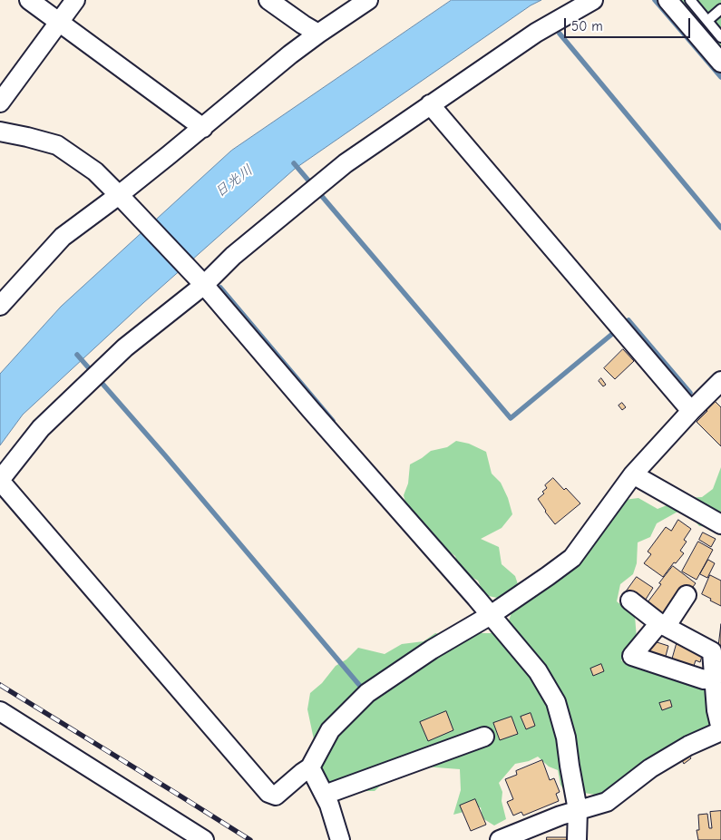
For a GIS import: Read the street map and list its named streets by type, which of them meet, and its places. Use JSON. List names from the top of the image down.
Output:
{
  "water": ["日光川"],
  "scale_bar": "50 m"
}
